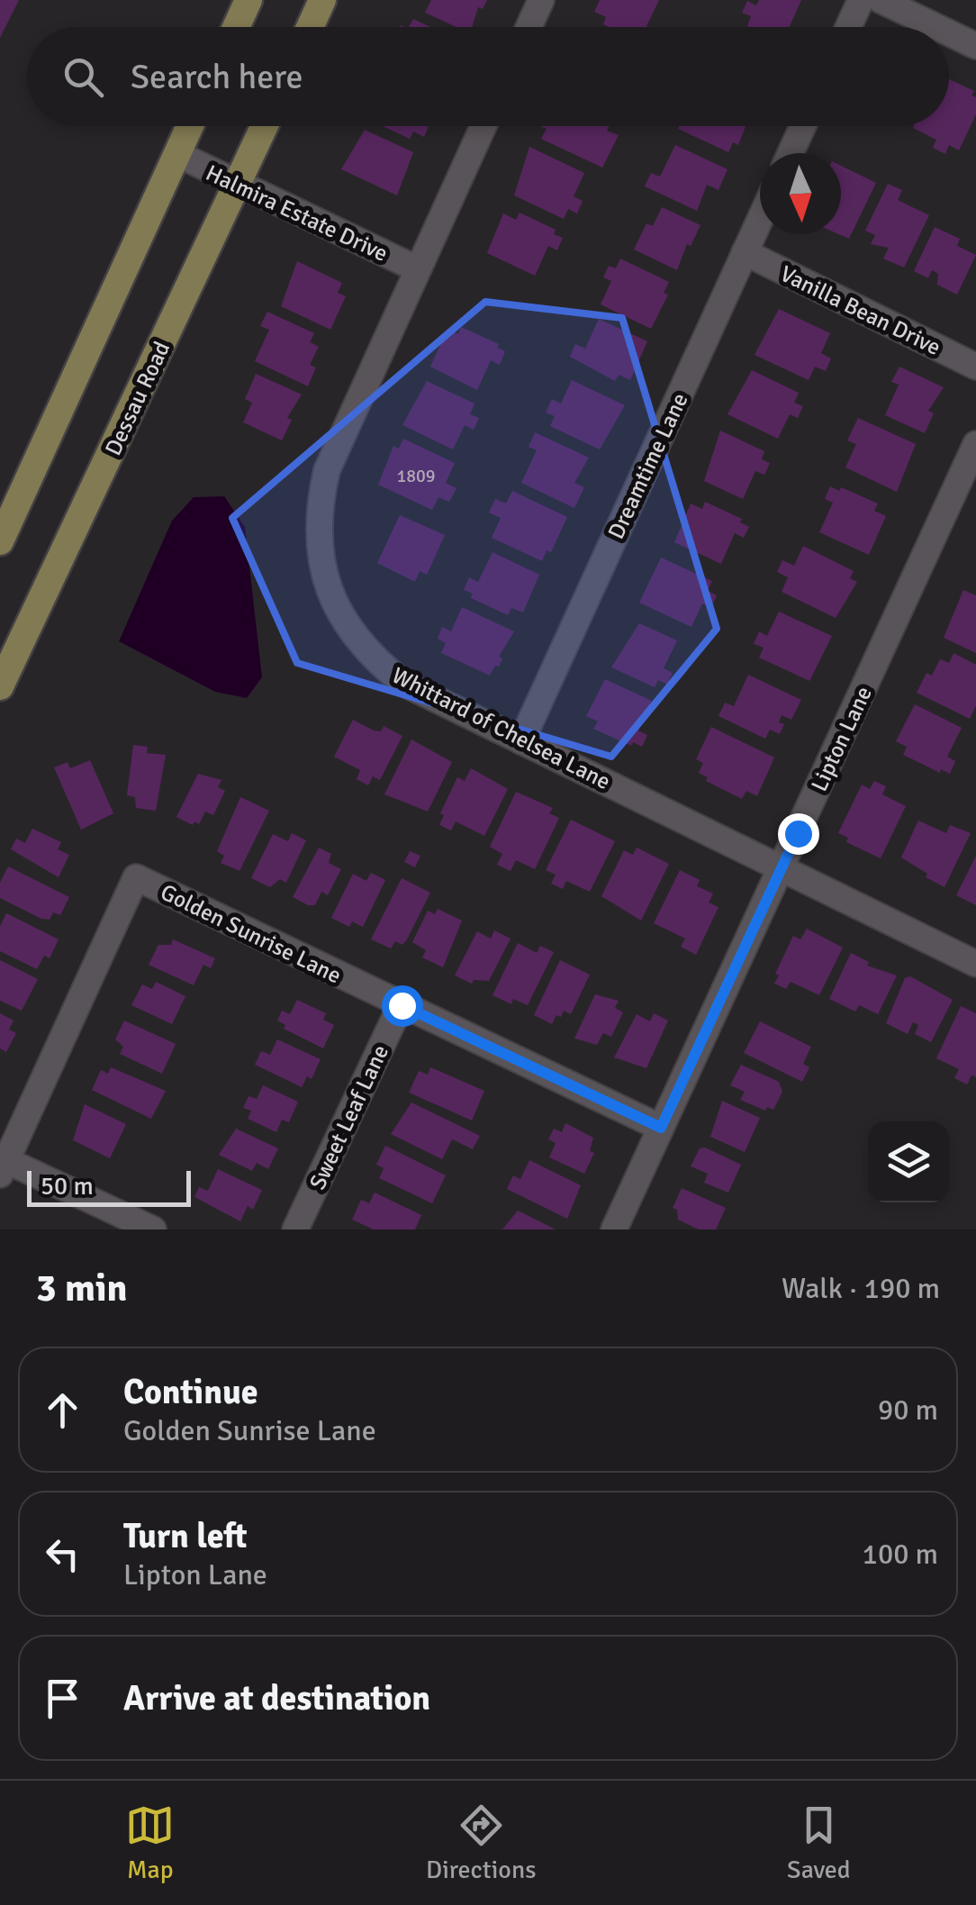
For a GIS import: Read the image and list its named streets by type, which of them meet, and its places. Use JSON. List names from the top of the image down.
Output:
{
  "streets": {
    "main road": ["Dessau Road"],
    "street": [
      "Halmira Estate Drive",
      "Vanilla Bean Drive",
      "Dreamtime Lane",
      "Whittard of Chelsea Lane",
      "Lipton Lane",
      "Golden Sunrise Lane",
      "Sweet Leaf Lane"
    ]
  },
  "crossings": [
    ["Halmira Estate Drive", "Dessau Road"],
    ["Halmira Estate Drive", "Whittard of Chelsea Lane"],
    ["Vanilla Bean Drive", "Dreamtime Lane"],
    ["Dreamtime Lane", "Whittard of Chelsea Lane"],
    ["Whittard of Chelsea Lane", "Lipton Lane"],
    ["Lipton Lane", "Golden Sunrise Lane"],
    ["Golden Sunrise Lane", "Sweet Leaf Lane"]
  ],
  "house_numbers": ["1809"],
  "scale_bar": "50 m",
  "north": "bottom",
  "page": {
    "search": "Search here",
    "scale": "50 m",
    "heading": ["3 min", "Walk · 190 m"],
    "list": [
      ["Continue", "Golden Sunrise Lane", "90 m"],
      ["Turn left", "Lipton Lane", "100 m"],
      "Arrive at destination"
    ],
    "nav": ["Map", "Directions", "Saved"]
  }
}
